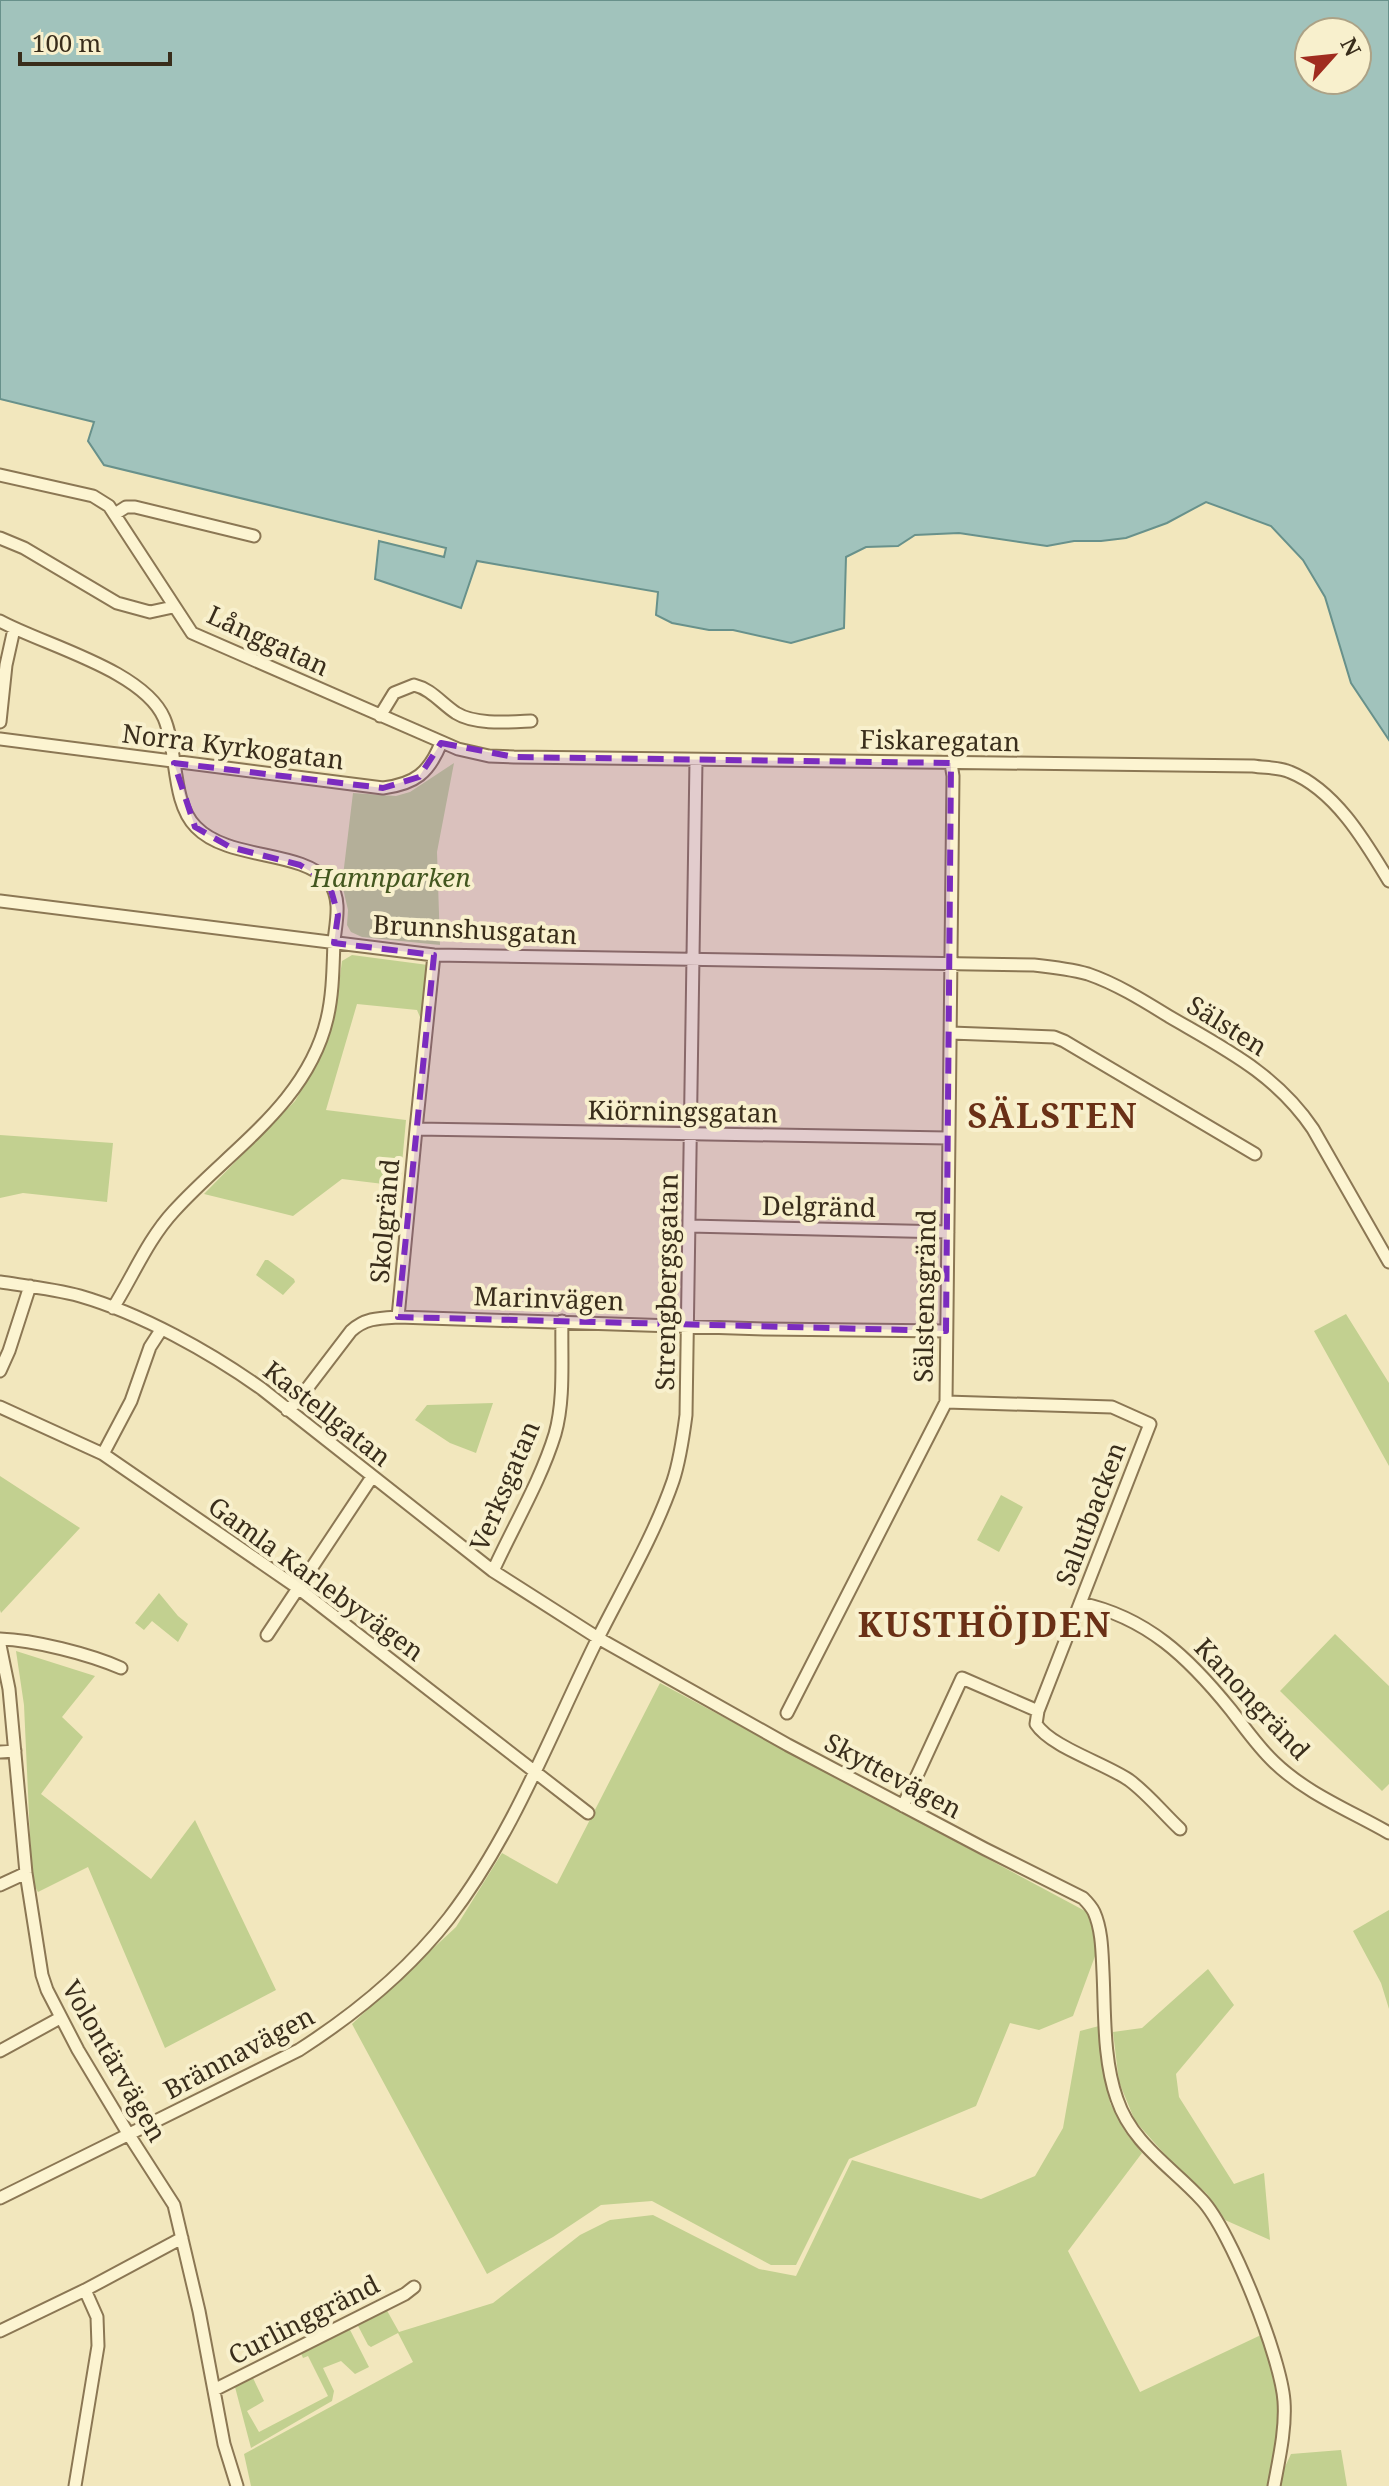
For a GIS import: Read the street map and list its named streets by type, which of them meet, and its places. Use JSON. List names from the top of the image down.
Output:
{
  "streets": {
    "street": [
      "Långgatan",
      "Fiskaregatan",
      "Norra Kyrkogatan",
      "Brunnshusgatan",
      "Sälsten",
      "Kiörningsgatan",
      "Delgränd",
      "Skolgränd",
      "Strengbergsgatan",
      "Sälstensgränd",
      "Marinvägen",
      "Kastellgatan",
      "Verksgatan",
      "Salutbacken",
      "Gamla Karlebyvägen",
      "Kanongränd",
      "Skyttevägen",
      "Brännavägen",
      "Volontärvägen",
      "Curlinggränd"
    ]
  },
  "crossings": [
    ["Långgatan", "Fiskaregatan"],
    ["Långgatan", "Norra Kyrkogatan"],
    ["Fiskaregatan", "Norra Kyrkogatan"],
    ["Fiskaregatan", "Strengbergsgatan"],
    ["Fiskaregatan", "Sälstensgränd"],
    ["Brunnshusgatan", "Sälsten"],
    ["Brunnshusgatan", "Skolgränd"],
    ["Brunnshusgatan", "Strengbergsgatan"],
    ["Brunnshusgatan", "Sälstensgränd"],
    ["Sälsten", "Sälstensgränd"],
    ["Kiörningsgatan", "Skolgränd"],
    ["Kiörningsgatan", "Strengbergsgatan"],
    ["Kiörningsgatan", "Sälstensgränd"],
    ["Delgränd", "Strengbergsgatan"],
    ["Delgränd", "Sälstensgränd"],
    ["Skolgränd", "Marinvägen"],
    ["Strengbergsgatan", "Marinvägen"],
    ["Strengbergsgatan", "Kastellgatan"],
    ["Strengbergsgatan", "Gamla Karlebyvägen"],
    ["Strengbergsgatan", "Skyttevägen"],
    ["Strengbergsgatan", "Brännavägen"],
    ["Sälstensgränd", "Marinvägen"],
    ["Sälstensgränd", "Salutbacken"],
    ["Marinvägen", "Kastellgatan"],
    ["Marinvägen", "Verksgatan"],
    ["Kastellgatan", "Verksgatan"],
    ["Kastellgatan", "Skyttevägen"],
    ["Salutbacken", "Kanongränd"],
    ["Gamla Karlebyvägen", "Brännavägen"],
    ["Brännavägen", "Volontärvägen"],
    ["Volontärvägen", "Curlinggränd"]
  ],
  "districts": ["SÄLSTEN", "KUSTHÖJDEN"],
  "parks": ["Hamnparken"],
  "scale_bar": "100 m",
  "north": "top right"
}
